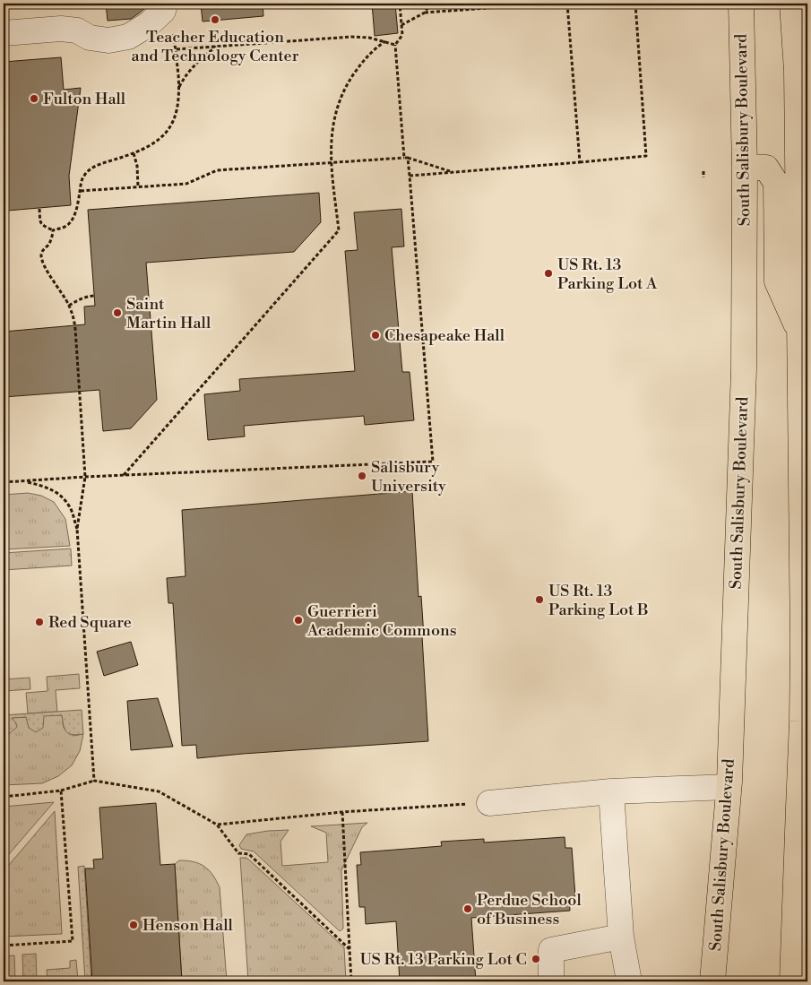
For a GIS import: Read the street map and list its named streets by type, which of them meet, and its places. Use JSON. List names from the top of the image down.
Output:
{
  "streets": {
    "main road": ["South Salisbury Boulevard"]
  },
  "places": [
    "Teacher Education and Technology Center",
    "Fulton Hall",
    "US Rt. 13 Parking Lot A",
    "Saint Martin Hall",
    "Chesapeake Hall",
    "Salisbury University",
    "US Rt. 13 Parking Lot B",
    "Guerrieri Academic Commons",
    "Red Square",
    "Perdue School of Business",
    "Henson Hall",
    "US Rt. 13 Parking Lot C"
  ]
}
